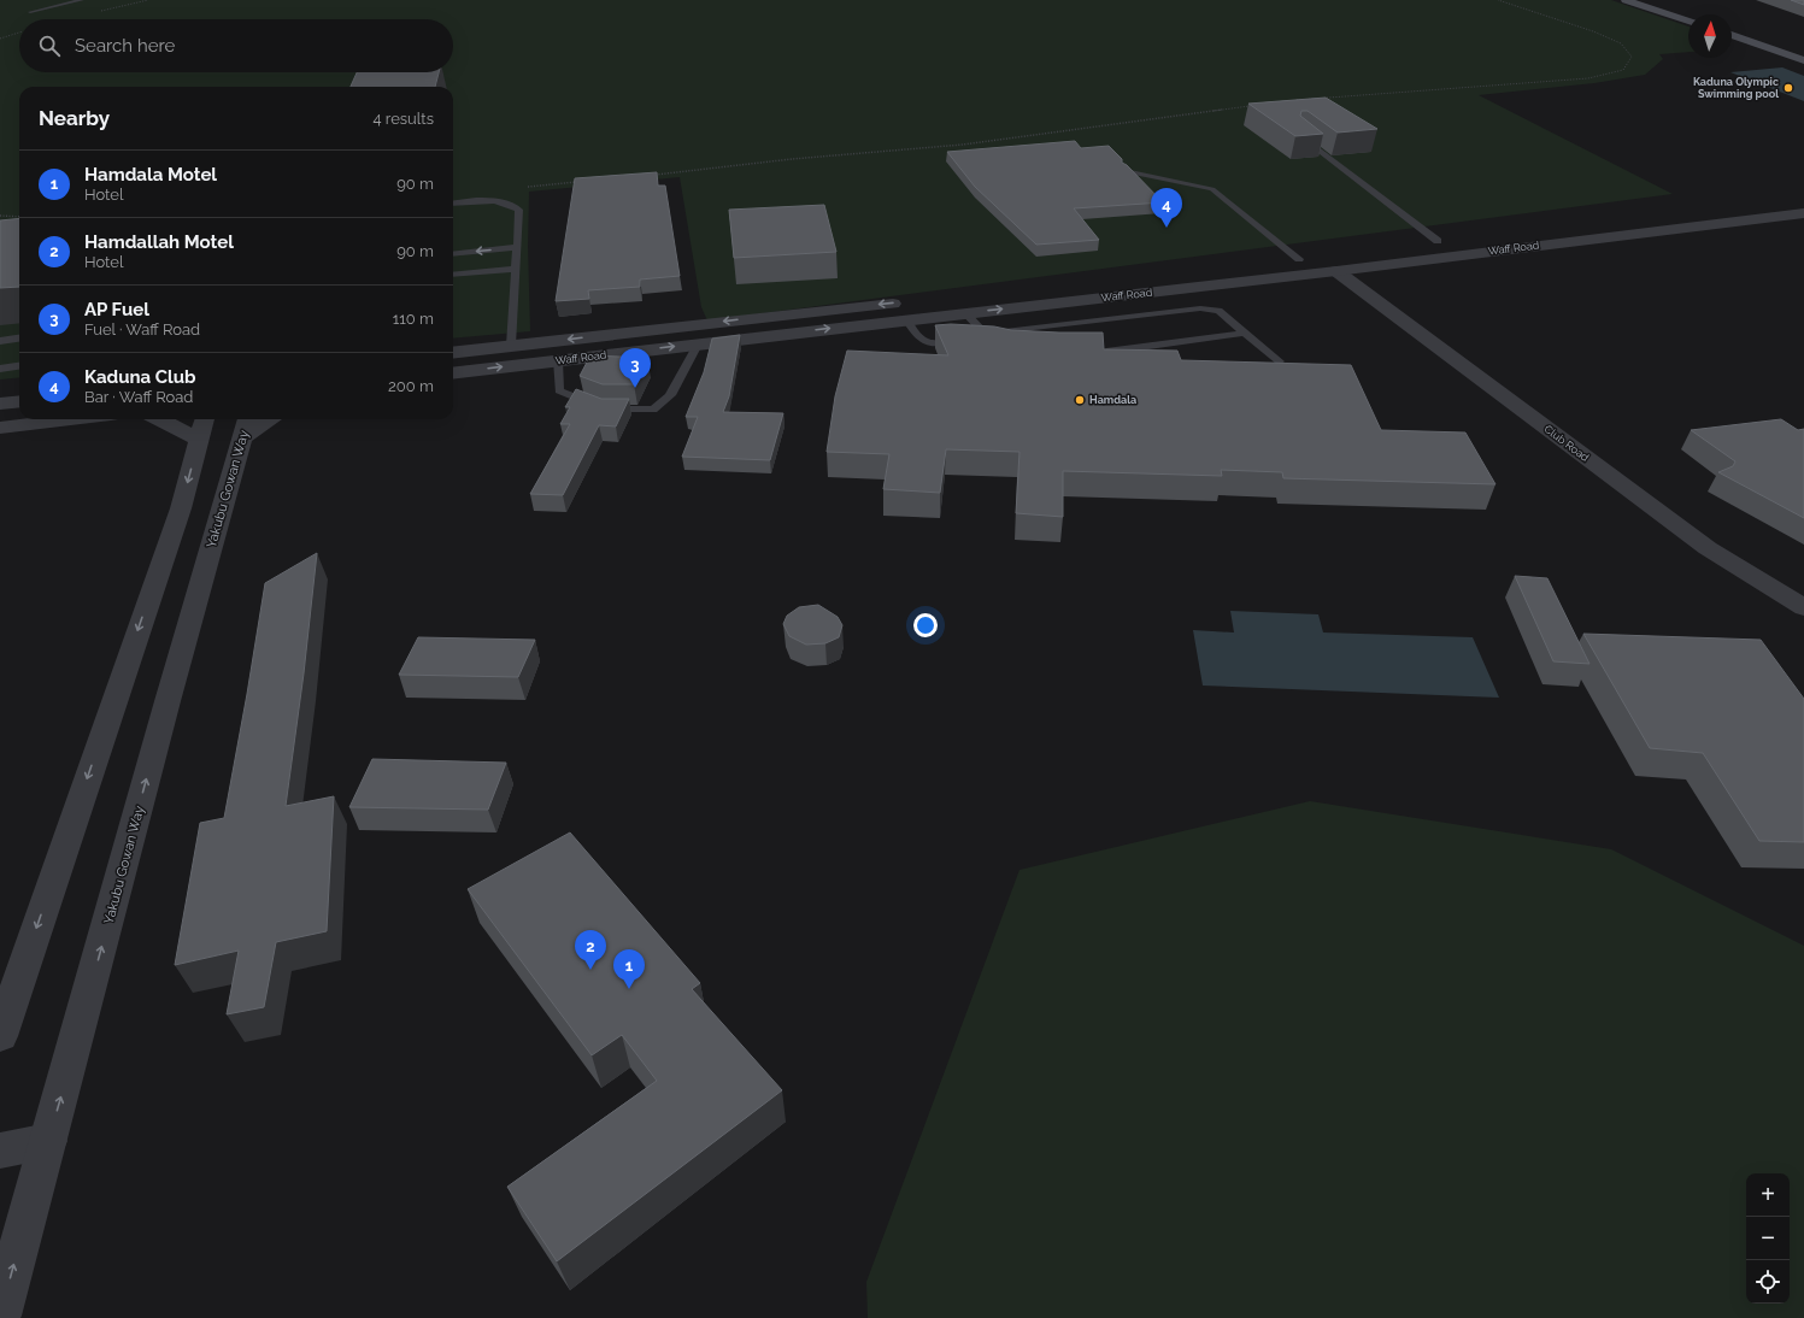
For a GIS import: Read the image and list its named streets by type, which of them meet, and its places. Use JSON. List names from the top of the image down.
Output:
{
  "streets": {
    "street": ["Waff Road", "Club Road", "Yakubu Gowan Way"]
  },
  "crossings": [
    ["Waff Road", "Club Road"]
  ],
  "places": ["Kaduna Olympic Swimming pool", "Hamdala"],
  "north": "top",
  "page": {
    "search": "Search here",
    "heading": ["Nearby", "4 results"],
    "list": [
      {
        "mark": "1",
        "name": "Hamdala Motel",
        "note": "Hotel",
        "value": "90 m"
      },
      {
        "mark": "2",
        "name": "Hamdallah Motel",
        "note": "Hotel",
        "value": "90 m"
      },
      {
        "mark": "3",
        "name": "AP Fuel",
        "note": "Fuel · Waff Road",
        "value": "110 m"
      },
      {
        "mark": "4",
        "name": "Kaduna Club",
        "note": "Bar · Waff Road",
        "value": "200 m"
      }
    ],
    "pins": [
      "4",
      "3",
      "2",
      "1"
    ],
    "map_buttons": ["+", "−"]
  }
}
